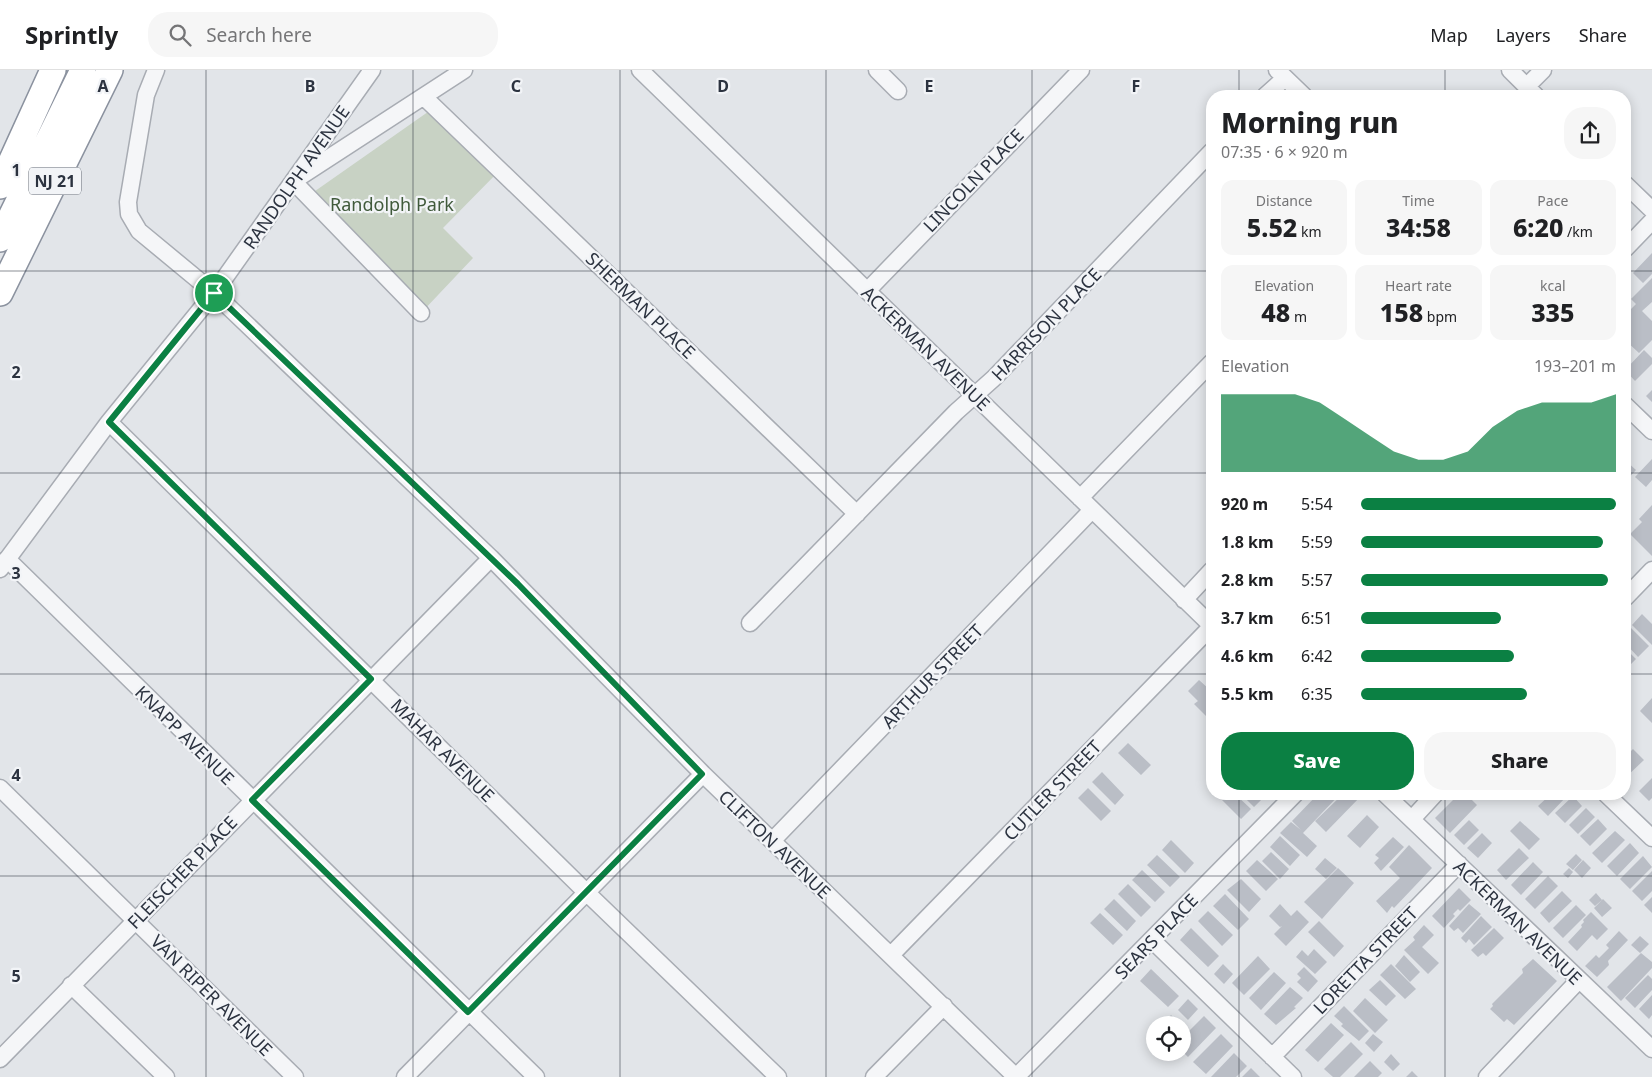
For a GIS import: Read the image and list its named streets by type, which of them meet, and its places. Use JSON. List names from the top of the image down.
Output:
{
  "streets": {
    "highway": ["NJ 21"],
    "street": [
      "RANDOLPH AVENUE",
      "LINCOLN PLACE",
      "SHERMAN PLACE",
      "HARRISON PLACE",
      "ACKERMAN AVENUE",
      "ARTHUR STREET",
      "KNAPP AVENUE",
      "MAHAR AVENUE",
      "CUTLER STREET",
      "CLIFTON AVENUE",
      "FLEISCHER PLACE",
      "SEARS PLACE",
      "LORETTA STREET",
      "VAN RIPER AVENUE"
    ]
  },
  "crossings": [
    ["RANDOLPH AVENUE", "KNAPP AVENUE"],
    ["RANDOLPH AVENUE", "MAHAR AVENUE"],
    ["RANDOLPH AVENUE", "CLIFTON AVENUE"],
    ["LINCOLN PLACE", "ACKERMAN AVENUE"],
    ["SHERMAN PLACE", "HARRISON PLACE"],
    ["HARRISON PLACE", "ACKERMAN AVENUE"],
    ["ACKERMAN AVENUE", "ARTHUR STREET"],
    ["ACKERMAN AVENUE", "LORETTA STREET"],
    ["ARTHUR STREET", "CLIFTON AVENUE"],
    ["KNAPP AVENUE", "FLEISCHER PLACE"],
    ["MAHAR AVENUE", "FLEISCHER PLACE"],
    ["CUTLER STREET", "CLIFTON AVENUE"],
    ["CLIFTON AVENUE", "FLEISCHER PLACE"],
    ["CLIFTON AVENUE", "SEARS PLACE"],
    ["FLEISCHER PLACE", "VAN RIPER AVENUE"]
  ],
  "parks": ["Randolph Park"],
  "page": {
    "header": "Sprintly",
    "search": "Search here",
    "nav": ["Map", "Layers", "Share"],
    "heading": ["Morning run", "07:35 · 6 × 920 m"],
    "stats": [
      ["Distance", "5.52 km"],
      ["Time", "34:58"],
      ["Pace", "6:20 /km"],
      ["Elevation", "48 m"],
      ["Heart rate", "158 bpm"],
      ["kcal", "335"]
    ],
    "chart": ["Elevation", "193–201 m"],
    "list": [
      {
        "name": "920 m",
        "note": "5:54"
      },
      {
        "name": "1.8 km",
        "note": "5:59"
      },
      {
        "name": "2.8 km",
        "note": "5:57"
      },
      {
        "name": "3.7 km",
        "note": "6:51"
      },
      {
        "name": "4.6 km",
        "note": "6:42"
      },
      {
        "name": "5.5 km",
        "note": "6:35"
      }
    ],
    "buttons": ["Save", "Share"]
  },
  "grid": {
    "columns": [
      "A",
      "B",
      "C",
      "D",
      "E",
      "F"
    ],
    "rows": [
      "1",
      "2",
      "3",
      "4",
      "5"
    ]
  }
}
